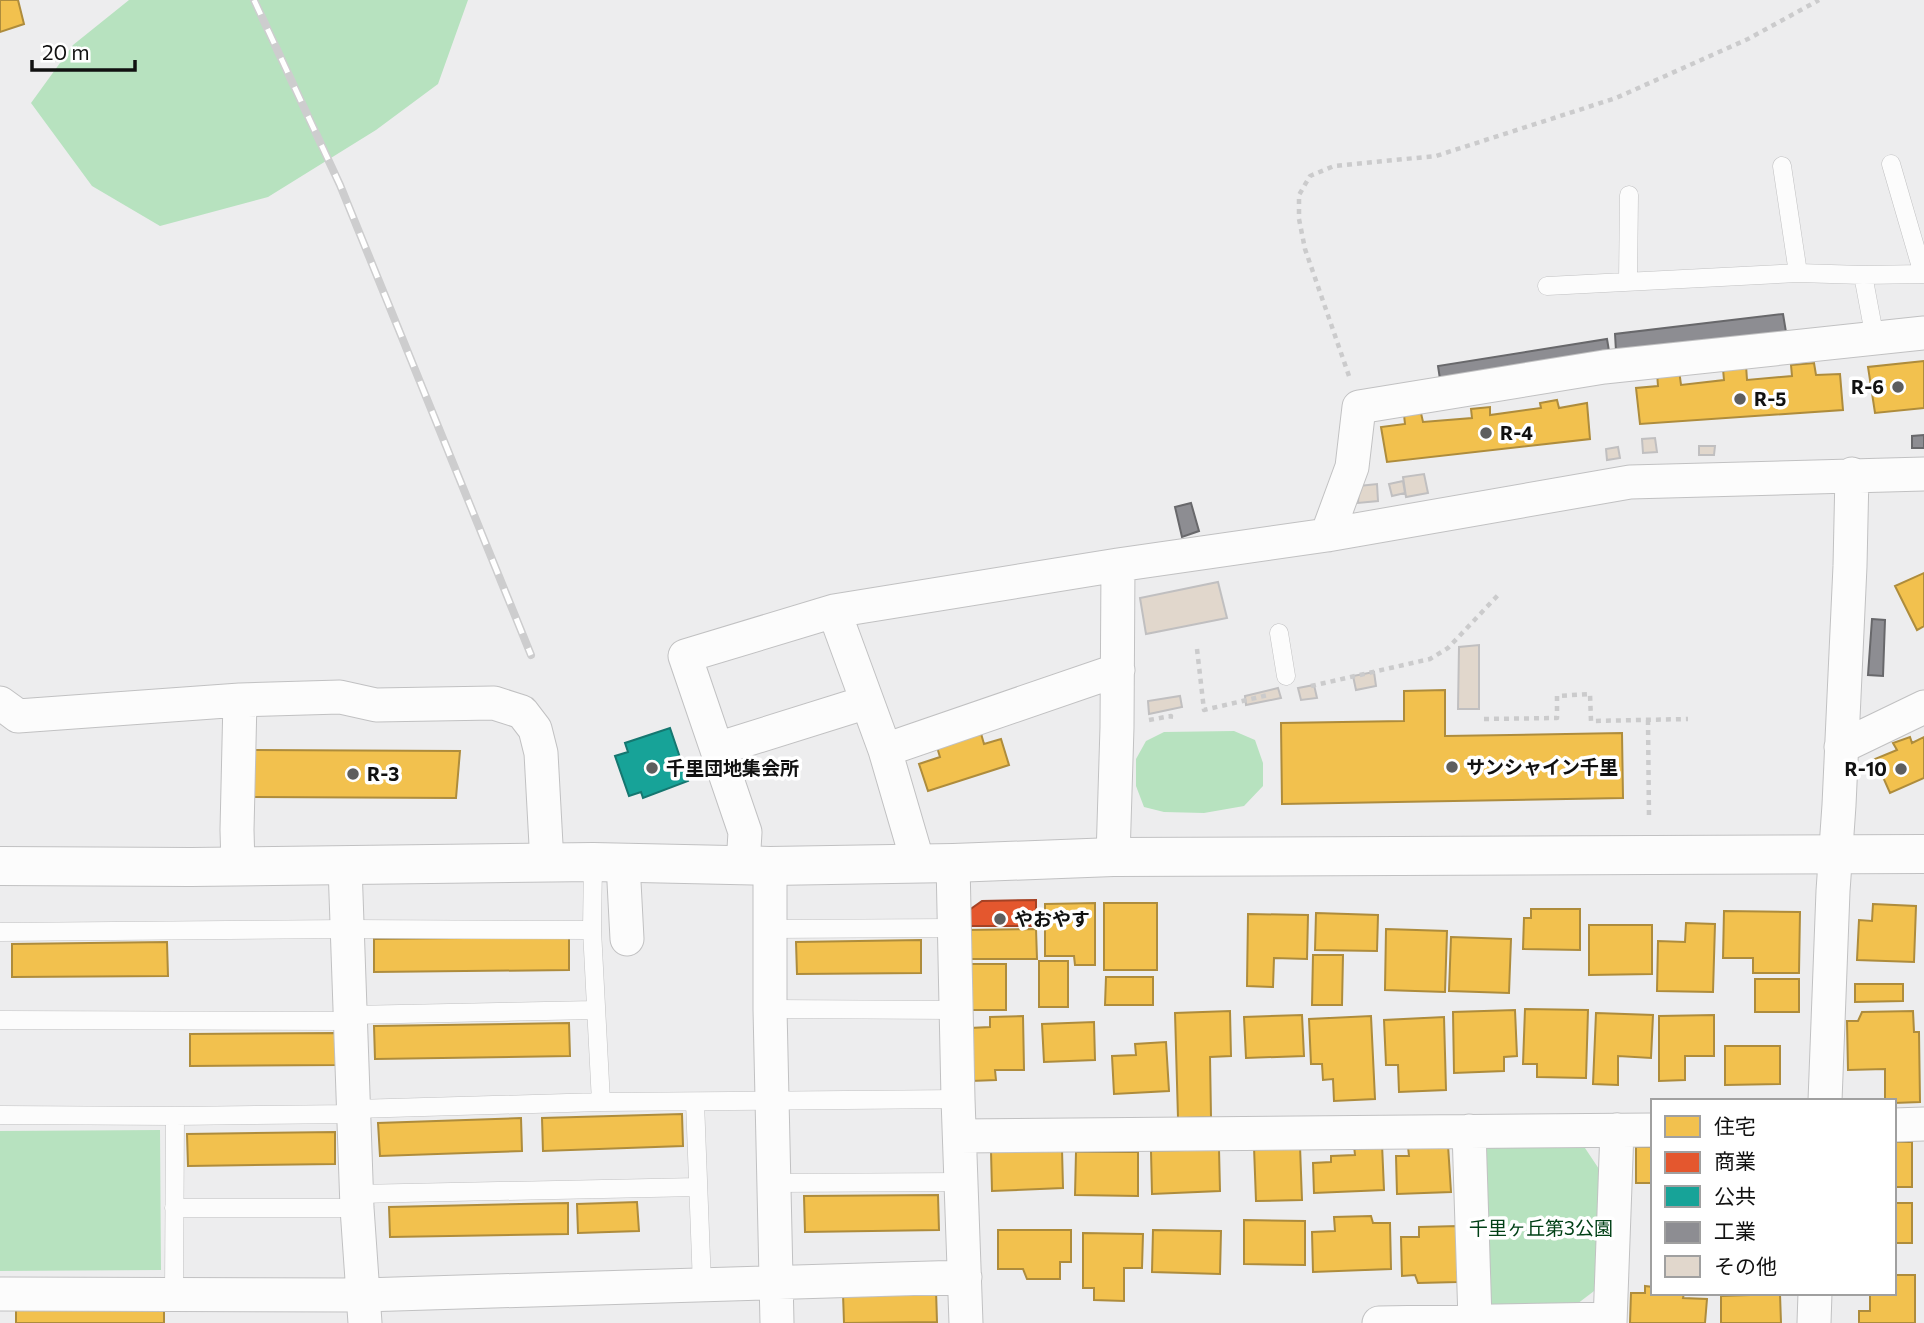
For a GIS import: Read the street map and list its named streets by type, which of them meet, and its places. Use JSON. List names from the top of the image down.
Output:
{
  "parks": ["千里ヶ丘第3公園"],
  "places": [
    "R-6",
    "R-5",
    "R-4",
    "サンシャイン千里",
    "千里団地集会所",
    "R-10",
    "R-3",
    "やおやす"
  ],
  "legend": [
    "住宅",
    "商業",
    "公共",
    "工業",
    "その他"
  ],
  "scale_bar": "20 m"
}
